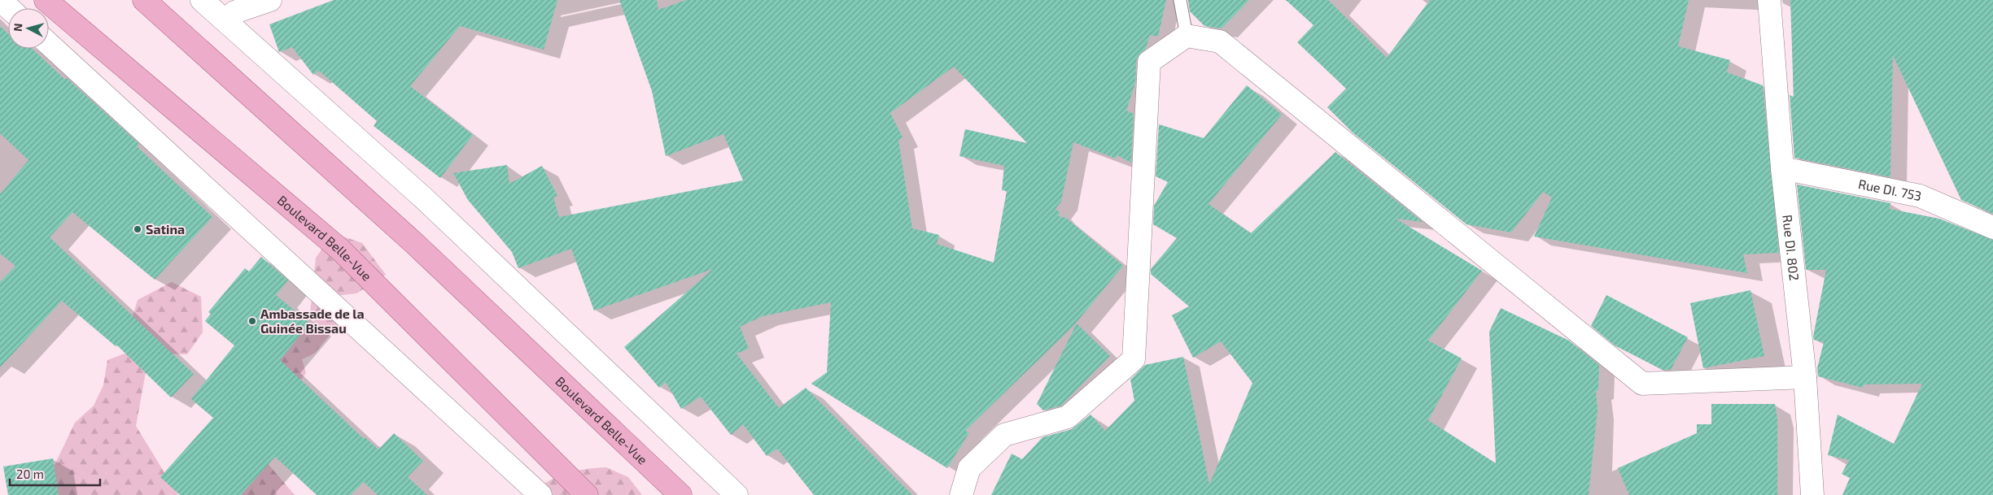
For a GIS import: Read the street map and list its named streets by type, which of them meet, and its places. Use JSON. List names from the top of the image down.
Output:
{
  "streets": {
    "main road": ["Boulevard Belle-Vue"],
    "street": ["Rue DI. 753", "Rue DI. 802"]
  },
  "crossings": [
    ["Rue DI. 753", "Rue DI. 802"]
  ],
  "places": ["Satina", "Ambassade de la Guinée Bissau"],
  "scale_bar": "20 m",
  "north": "left"
}
